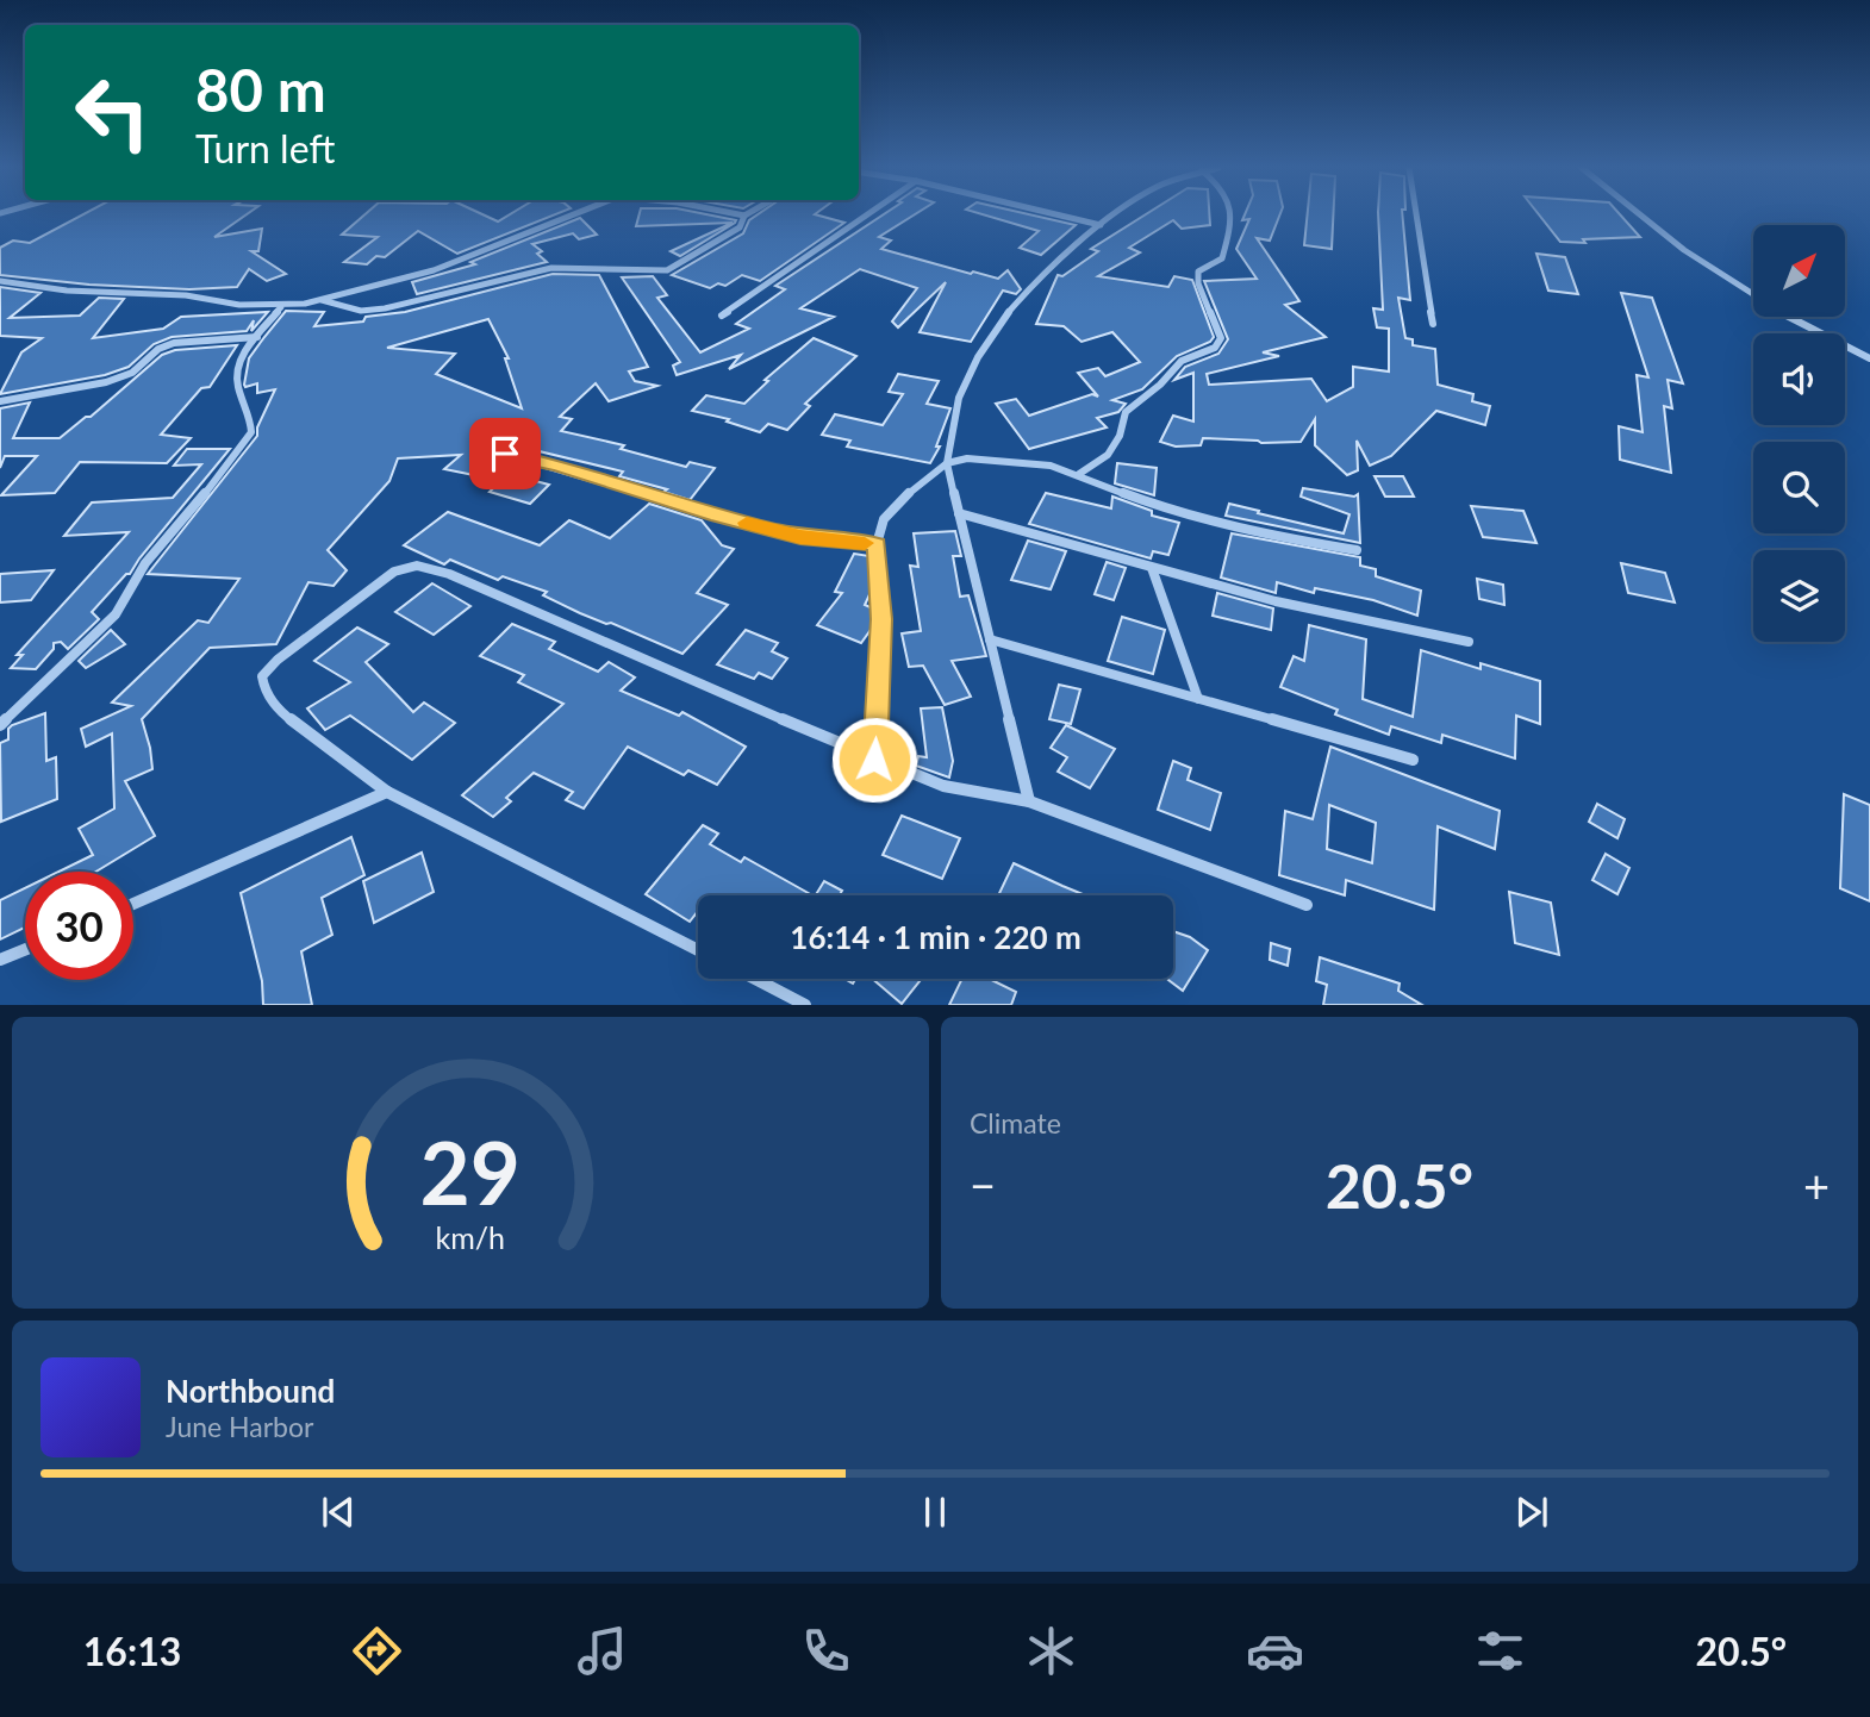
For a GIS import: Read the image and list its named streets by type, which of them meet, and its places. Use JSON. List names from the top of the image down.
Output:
{
  "north": "top right",
  "page": {
    "turn": ["80 m", "Turn left"],
    "limit": "30",
    "trip": "16:14 · 1 min · 220 m",
    "tile": "Climate",
    "heat": ["−", "20.5°", "+"],
    "song": ["Northbound", "June Harbor"],
    "tabs": ["16:13", "20.5°"],
    "gauge": ["29", "km/h"]
  }
}
